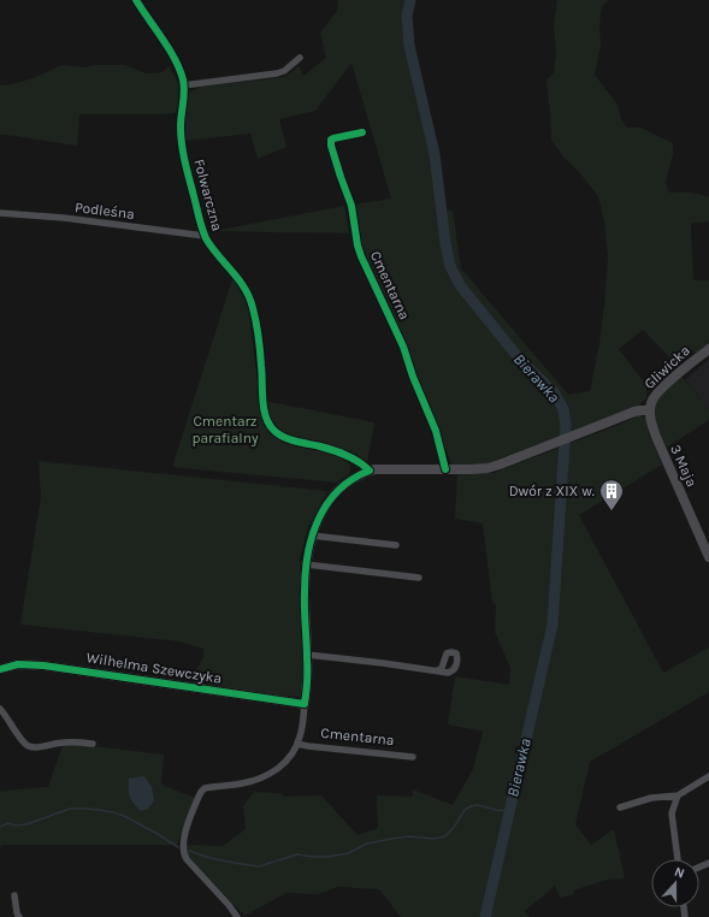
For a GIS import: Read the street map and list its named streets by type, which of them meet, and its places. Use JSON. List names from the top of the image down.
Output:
{
  "streets": {
    "street": [
      "Folwarczna",
      "Podleśna",
      "Cmentarna",
      "Gliwicka",
      "3 Maja",
      "Wilhelma Szewczyka"
    ]
  },
  "crossings": [
    ["Folwarczna", "Podleśna"],
    ["Folwarczna", "Cmentarna"],
    ["Cmentarna", "Gliwicka"],
    ["Cmentarna", "3 Maja"],
    ["Cmentarna", "Wilhelma Szewczyka"],
    ["Gliwicka", "3 Maja"]
  ],
  "water": ["Bierawka"],
  "parks": ["Cmentarz parafialny"],
  "places": {
    "building": ["Dwór z XIX w."]
  },
  "north": "top"
}
